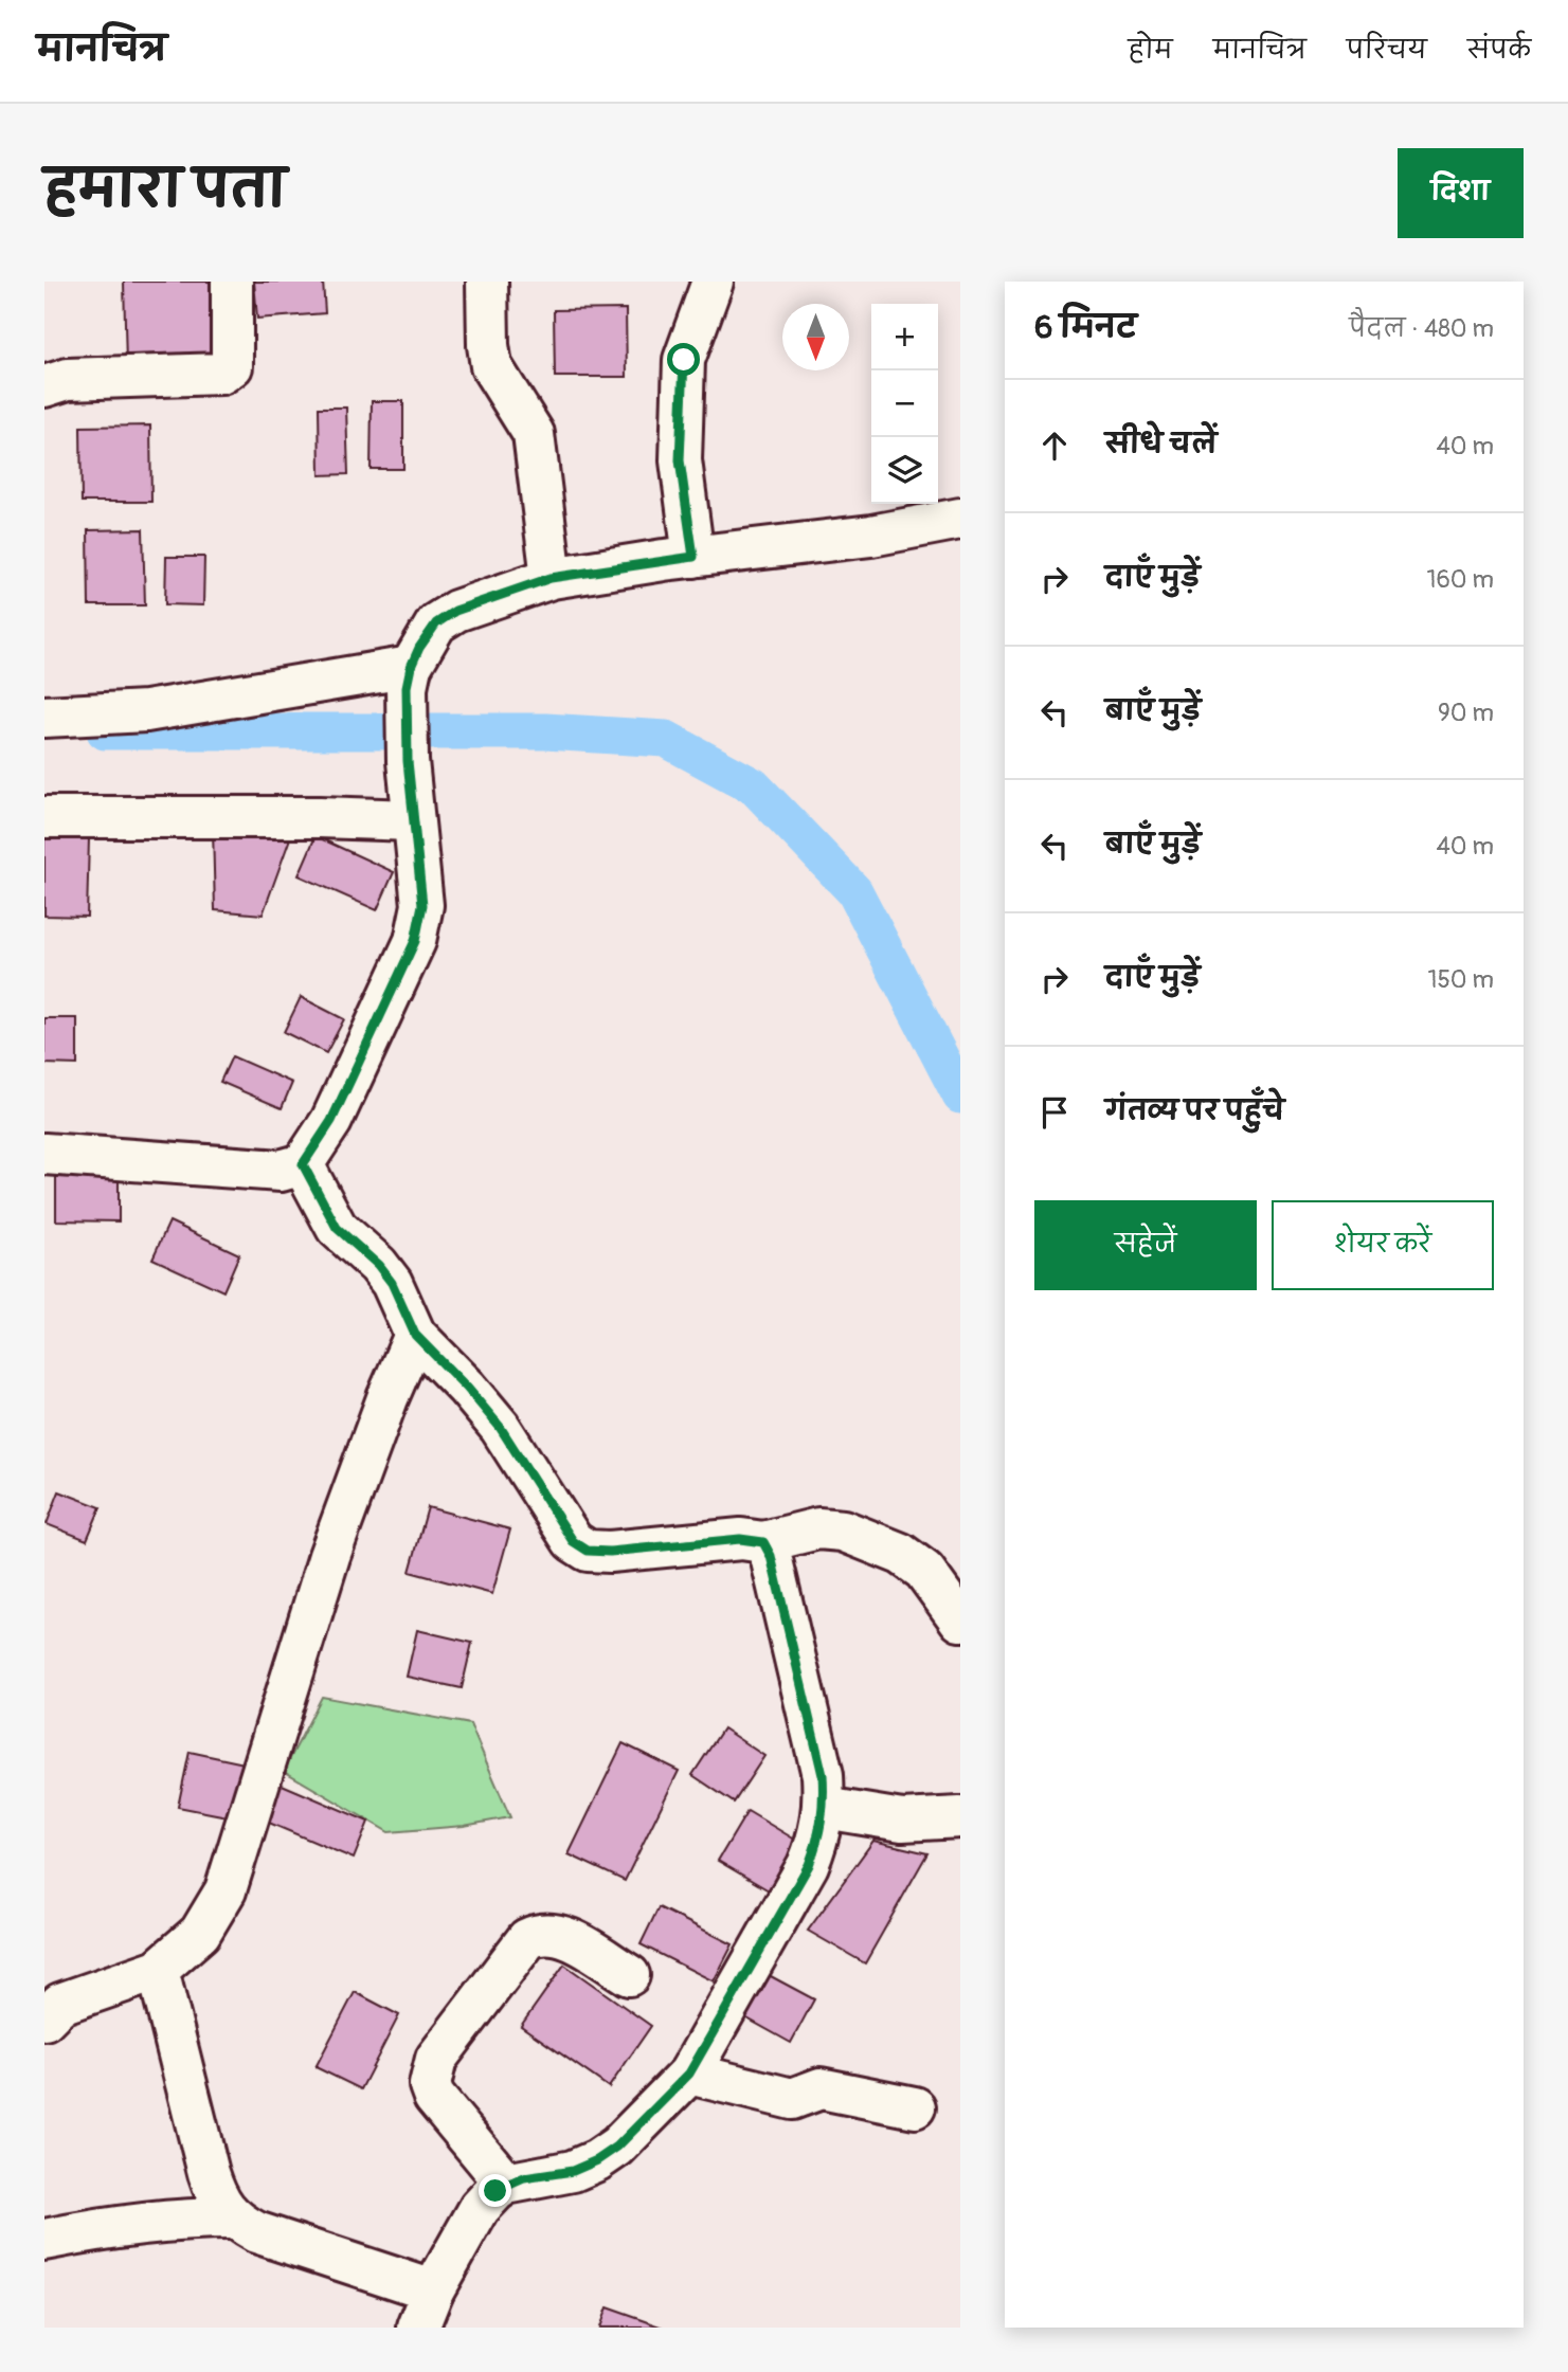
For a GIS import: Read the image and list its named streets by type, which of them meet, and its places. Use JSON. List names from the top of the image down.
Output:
{
  "north": "bottom",
  "page": {
    "header": "मानचित्र",
    "nav": [
      "होम",
      "मानचित्र",
      "परिचय",
      "संपर्क"
    ],
    "title": "हमारा पता",
    "buttons": [
      "दिशा",
      ["सहेजें", "शेयर करें"]
    ],
    "heading": ["6 मिनट", "पैदल · 480 m"],
    "map_buttons": ["+", "−"],
    "list": [
      ["सीधे चलें", "40 m"],
      ["दाएँ मुड़ें", "160 m"],
      ["बाएँ मुड़ें", "90 m"],
      ["बाएँ मुड़ें", "40 m"],
      ["दाएँ मुड़ें", "150 m"],
      "गंतव्य पर पहुँचे"
    ]
  }
}
